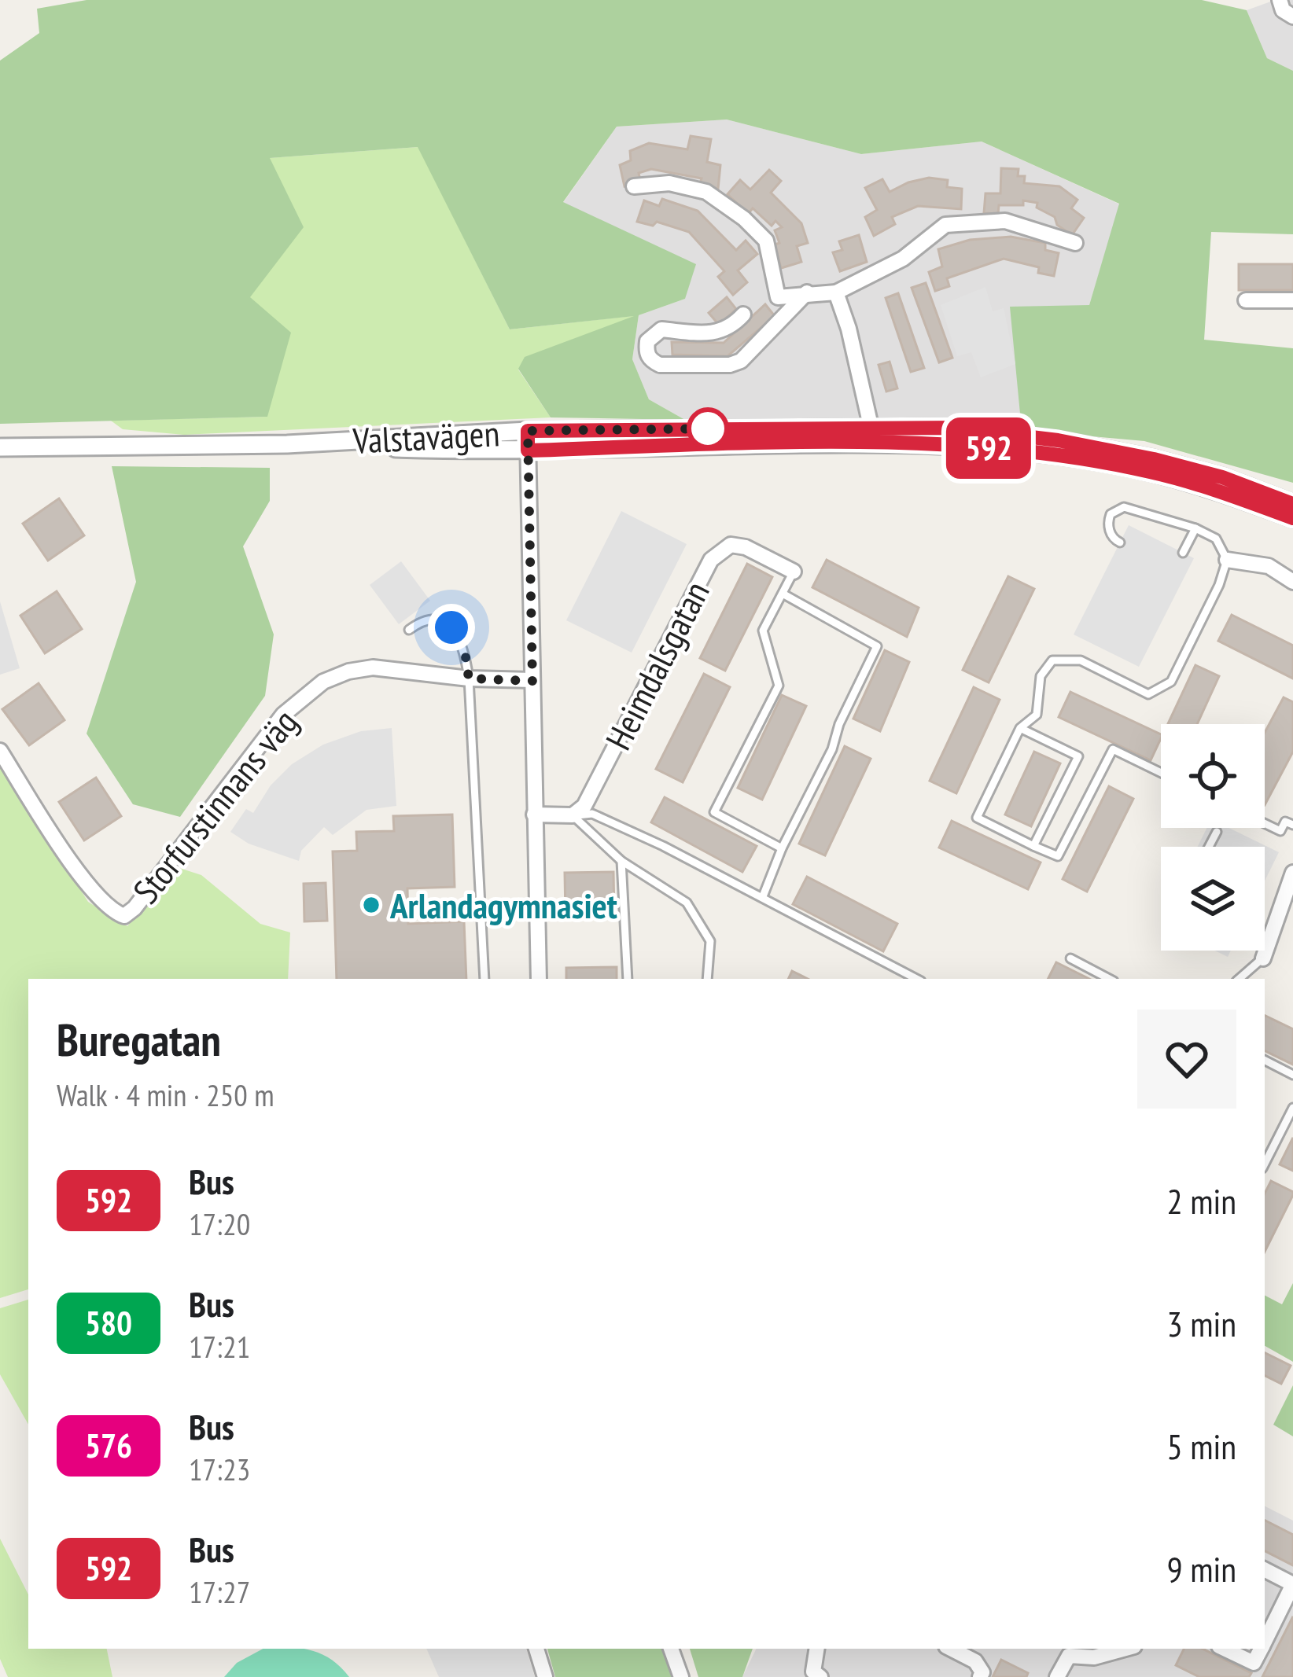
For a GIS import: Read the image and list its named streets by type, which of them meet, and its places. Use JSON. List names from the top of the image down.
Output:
{
  "streets": {
    "street": ["Valstavägen", "Heimdalsgatan", "Storfurstinnans väg"]
  },
  "places": ["Arlandagymnasiet"],
  "lines": ["bus line 592"],
  "page": {
    "on_map": "592",
    "heading": ["Buregatan", "Walk · 4 min · 250 m"],
    "list": [
      {
        "mark": "592",
        "name": "Bus",
        "note": "17:20",
        "value": "2 min"
      },
      {
        "mark": "580",
        "name": "Bus",
        "note": "17:21",
        "value": "3 min"
      },
      {
        "mark": "576",
        "name": "Bus",
        "note": "17:23",
        "value": "5 min"
      },
      {
        "mark": "592",
        "name": "Bus",
        "note": "17:27",
        "value": "9 min"
      }
    ]
  }
}
